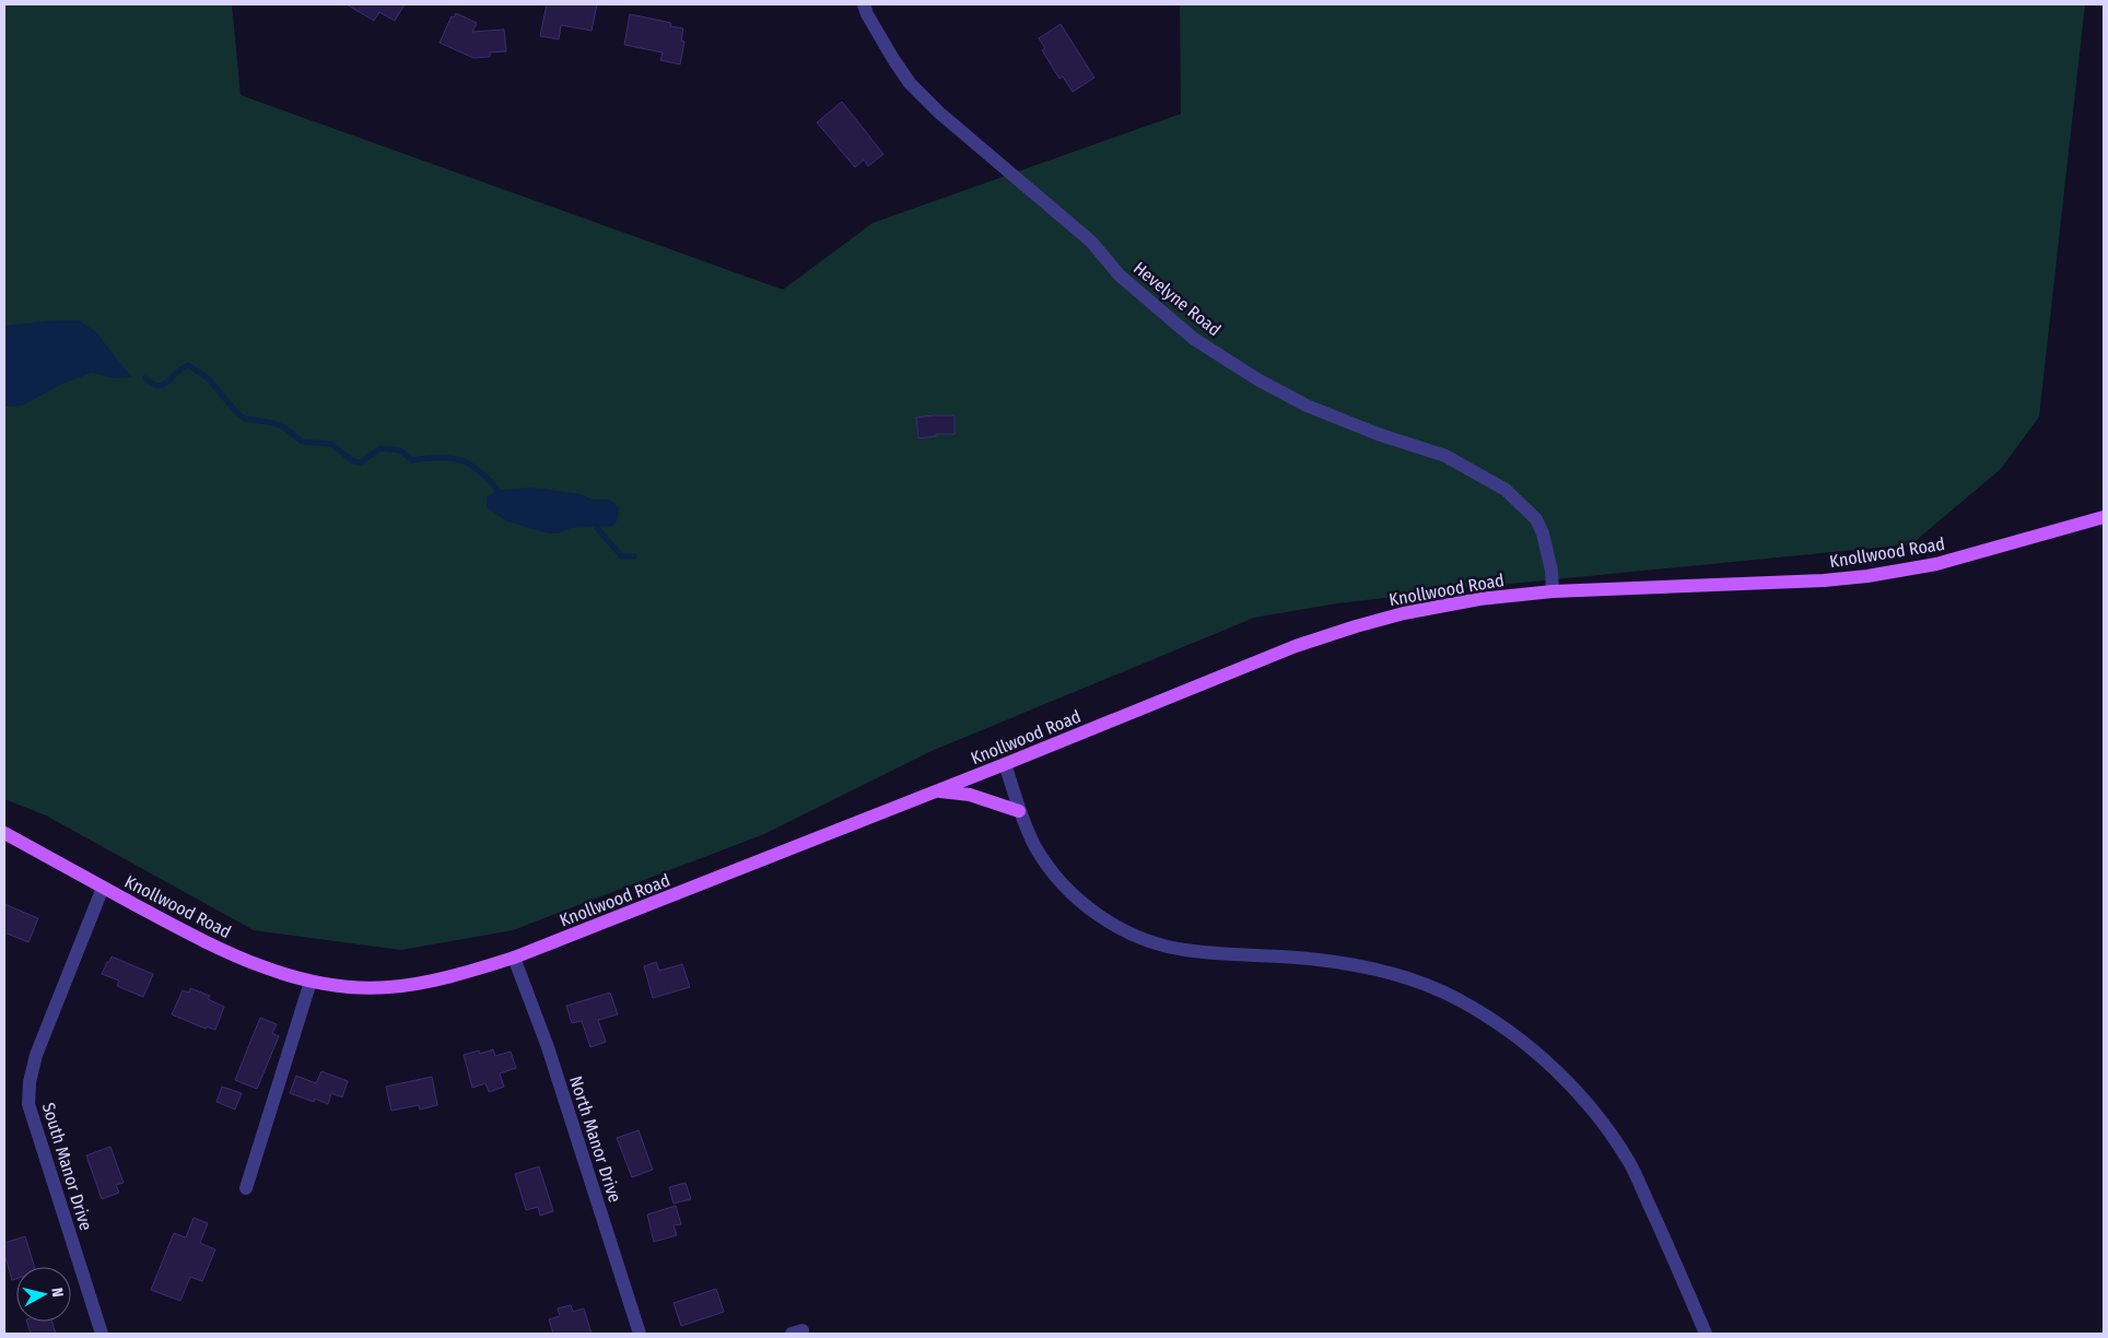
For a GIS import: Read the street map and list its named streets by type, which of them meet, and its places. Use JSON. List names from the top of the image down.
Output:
{
  "streets": {
    "main road": ["Knollwood Road"],
    "street": ["Hevelyne Road", "North Manor Drive", "South Manor Drive"]
  },
  "crossings": [
    ["Hevelyne Road", "Knollwood Road"],
    ["Knollwood Road", "North Manor Drive"],
    ["Knollwood Road", "South Manor Drive"]
  ],
  "north": "right"
}
